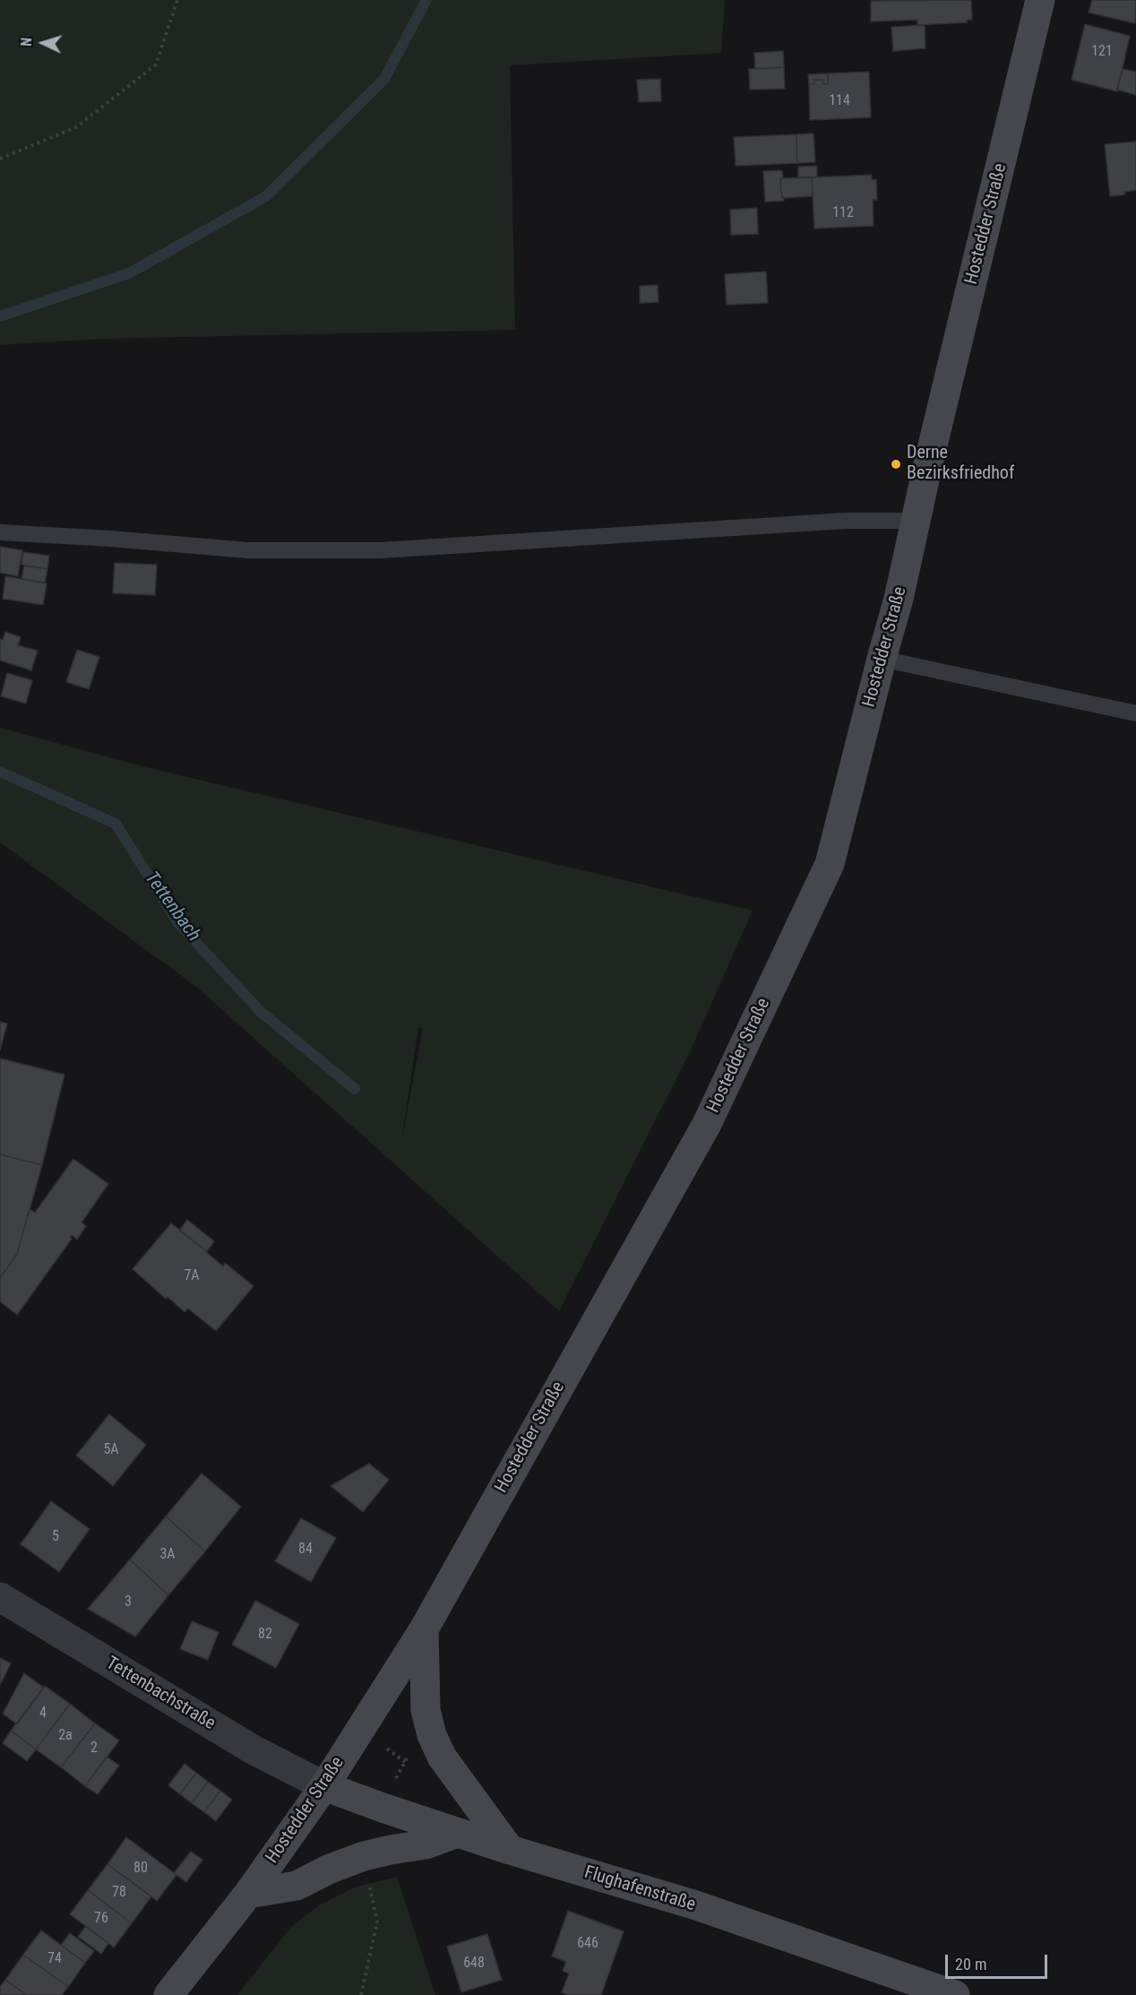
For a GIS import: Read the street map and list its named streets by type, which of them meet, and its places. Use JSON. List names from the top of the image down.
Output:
{
  "streets": {
    "main road": ["Hostedder Straße", "Flughafenstraße"],
    "street": ["Tettenbachstraße"]
  },
  "crossings": [
    ["Hostedder Straße", "Tettenbachstraße"],
    ["Hostedder Straße", "Flughafenstraße"],
    ["Tettenbachstraße", "Flughafenstraße"]
  ],
  "water": ["Tettenbach"],
  "places": ["Derne Bezirksfriedhof"],
  "house_numbers": [
    "121",
    "114",
    "112",
    "7A",
    "5A",
    "5",
    "84",
    "3A",
    "3",
    "82",
    "4",
    "2a",
    "2",
    "80",
    "78",
    "76",
    "646",
    "74",
    "648"
  ],
  "scale_bar": "20 m",
  "north": "left"
}
